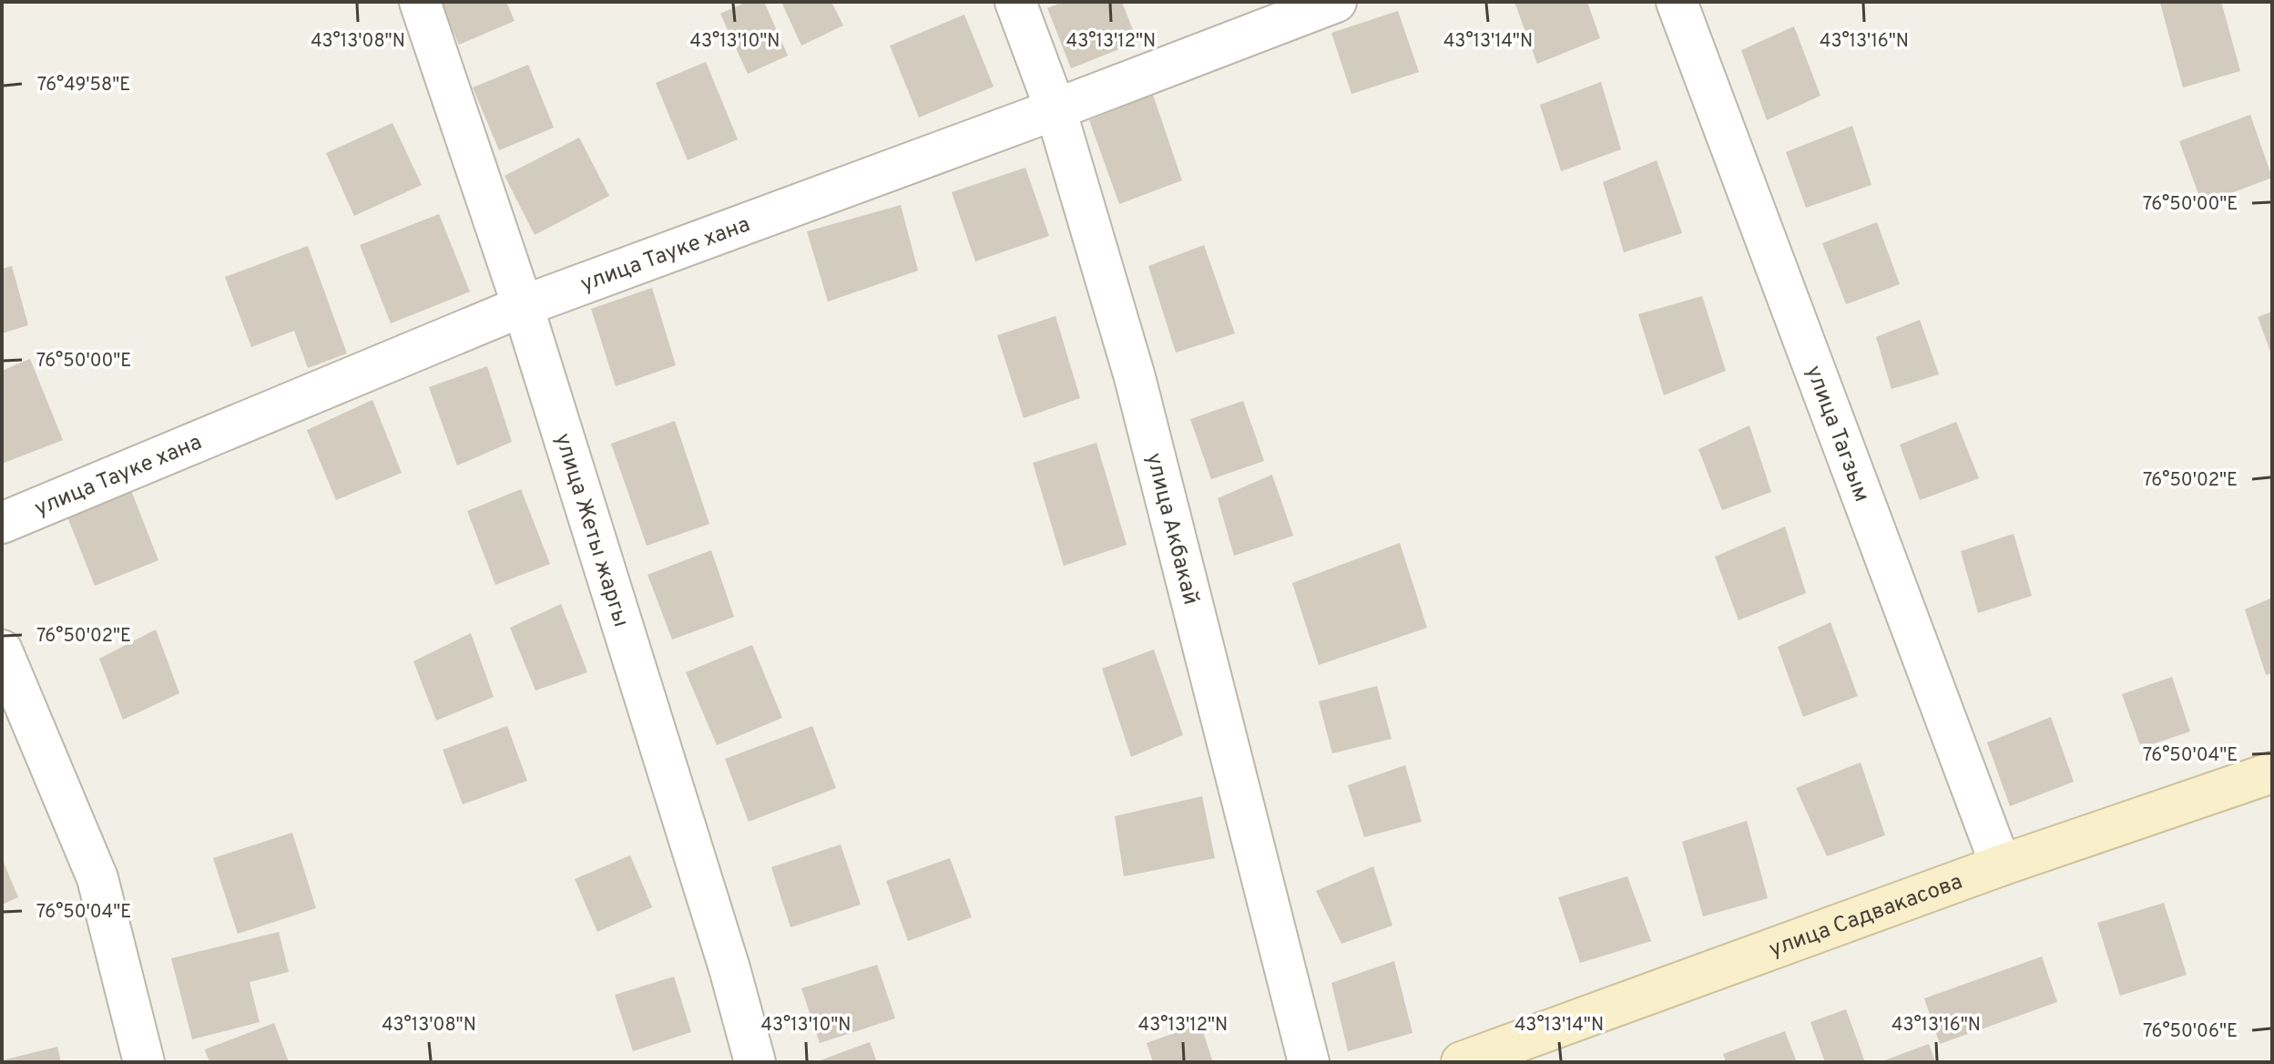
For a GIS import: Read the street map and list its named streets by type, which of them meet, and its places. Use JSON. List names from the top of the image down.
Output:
{
  "streets": {
    "street": [
      "улица Тауке хана",
      "улица Тагзым",
      "улица Акбакай",
      "улица Жеты жаргы",
      "улица Садвакасова"
    ]
  },
  "crossings": [
    ["улица Тауке хана", "улица Акбакай"],
    ["улица Тауке хана", "улица Жеты жаргы"],
    ["улица Тагзым", "улица Садвакасова"]
  ],
  "coordinates": [
    "43°13'08\"N",
    "43°13'10\"N",
    "43°13'12\"N",
    "43°13'14\"N",
    "43°13'16\"N",
    "76°49'58\"E",
    "76°50'00\"E",
    "76°50'02\"E",
    "76°50'04\"E",
    "76°50'06\"E"
  ]
}
